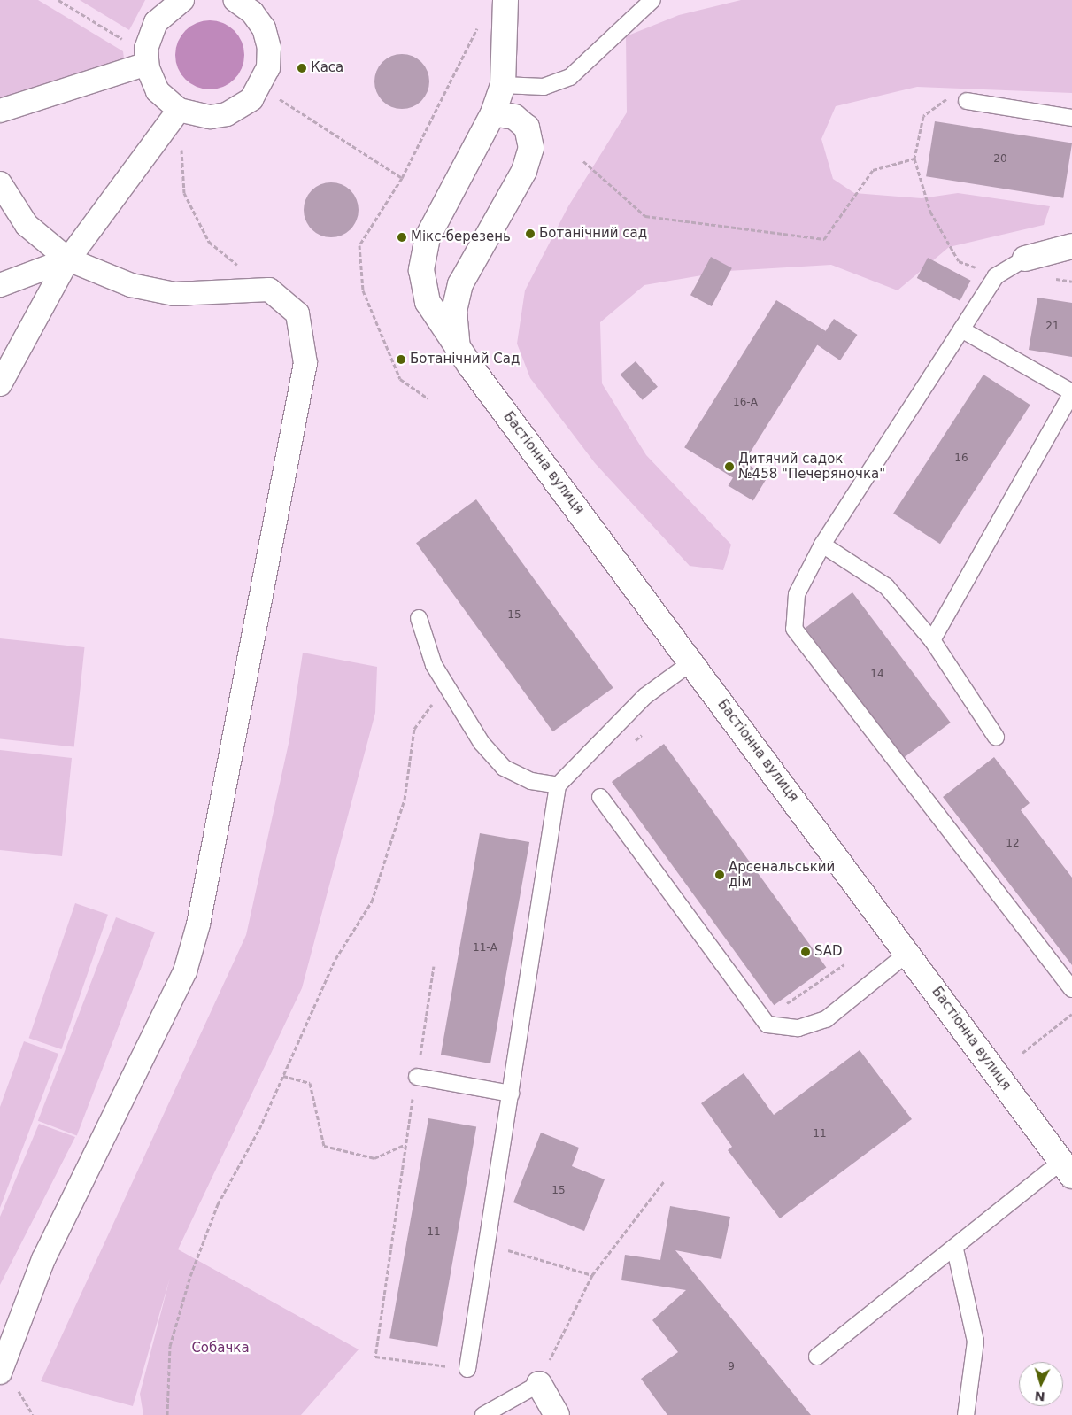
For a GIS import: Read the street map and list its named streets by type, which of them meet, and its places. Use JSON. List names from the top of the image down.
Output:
{
  "streets": {
    "street": ["Бастіонна вулиця"]
  },
  "parks": ["Собачка"],
  "places": [
    "Каса",
    "Ботанічний сад",
    "Мікс-березень",
    "Ботанічний Сад",
    "Дитячий садок №458 \"Печеряночка\"",
    "Арсенальський дім",
    "SAD"
  ],
  "house_numbers": [
    "20",
    "21",
    "16-А",
    "16",
    "15",
    "14",
    "12",
    "11-А",
    "11",
    "15",
    "11",
    "9"
  ],
  "north": "bottom"
}
